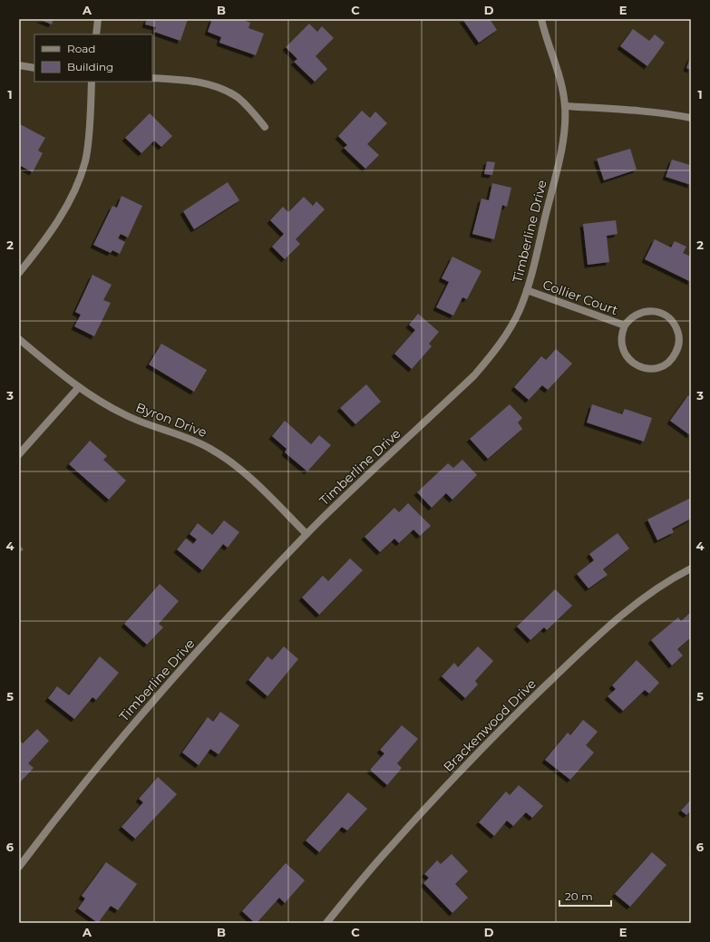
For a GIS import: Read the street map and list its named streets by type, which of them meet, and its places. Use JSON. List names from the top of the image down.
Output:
{
  "streets": {
    "street": [
      "Timberline Drive",
      "Collier Court",
      "Byron Drive",
      "Brackenwood Drive"
    ]
  },
  "crossings": [
    ["Timberline Drive", "Collier Court"],
    ["Timberline Drive", "Byron Drive"]
  ],
  "legend": ["Road", "Building"],
  "scale_bar": "20 m",
  "grid": {
    "columns": [
      "A",
      "B",
      "C",
      "D",
      "E"
    ],
    "rows": [
      "1",
      "2",
      "3",
      "4",
      "5",
      "6"
    ]
  }
}
